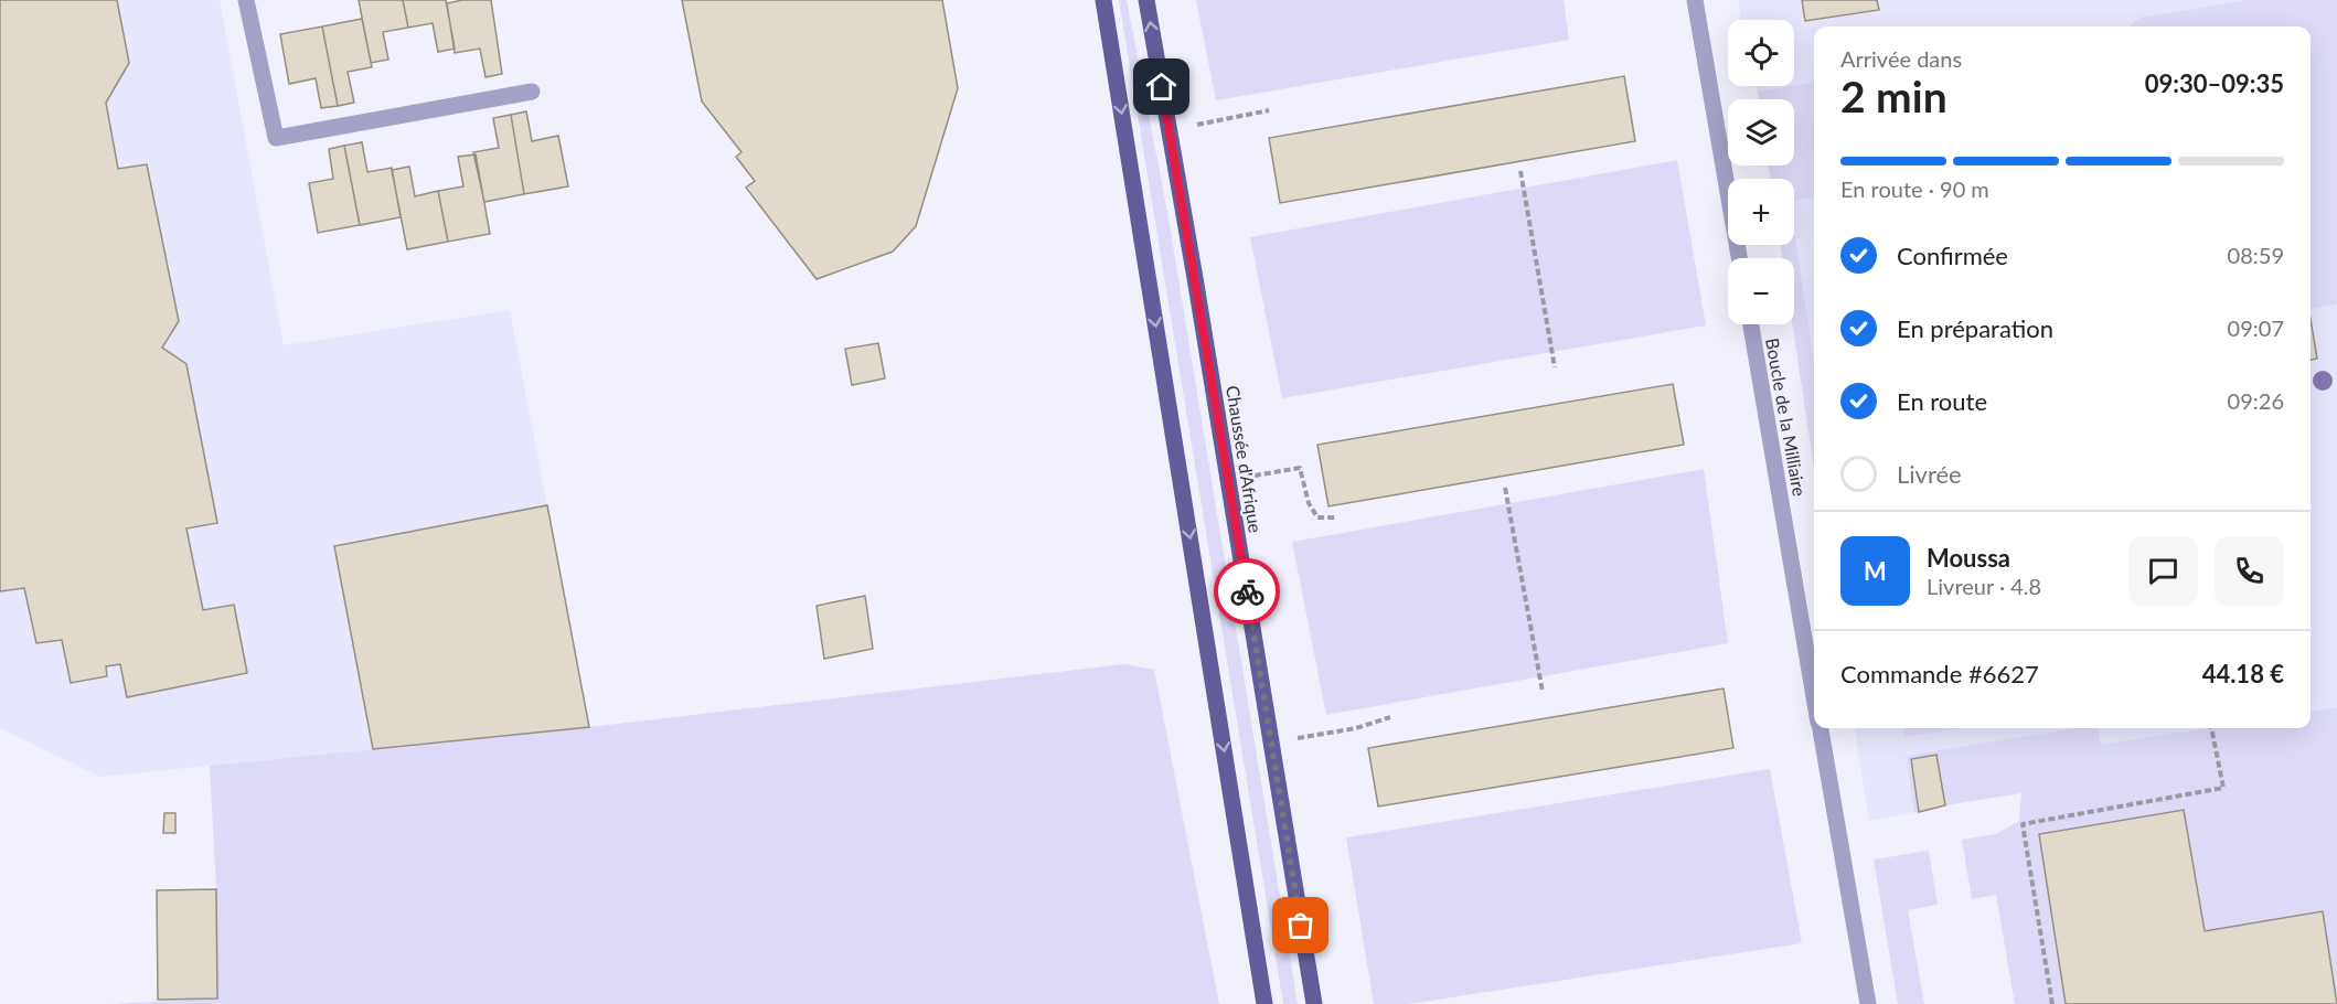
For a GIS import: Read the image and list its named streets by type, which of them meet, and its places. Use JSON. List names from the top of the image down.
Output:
{
  "streets": {
    "main road": ["Chaussée d'Afrique"],
    "street": ["Boucle de la Milliaire"]
  },
  "page": {
    "map_buttons": ["+", "−"],
    "heading": ["2 min", "Arrivée dans", "09:30–09:35"],
    "panel": [
      "Moussa",
      "Livreur · 4.8",
      "Commande #6627",
      "44.18 €"
    ],
    "bar": "En route · 90 m",
    "list": [
      ["Confirmée", "08:59"],
      ["En préparation", "09:07"],
      ["En route", "09:26"],
      "Livrée"
    ],
    "round": "M"
  }
}
